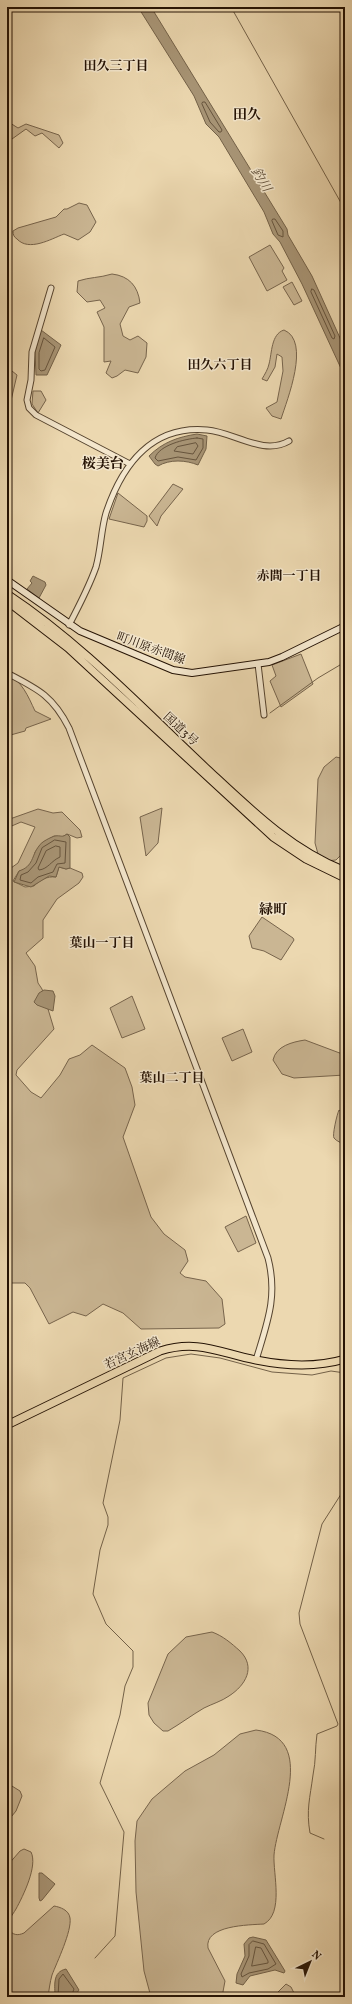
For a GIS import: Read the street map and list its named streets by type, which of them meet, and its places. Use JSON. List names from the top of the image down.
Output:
{
  "streets": {
    "main road": ["町川原赤間線", "国道3号", "若宮玄海線"]
  },
  "districts": [
    "田久三丁目",
    "田久",
    "田久六丁目",
    "桜美台",
    "赤間一丁目",
    "緑町",
    "葉山一丁目",
    "葉山二丁目"
  ],
  "water": ["釣川"],
  "north": "top right"
}
